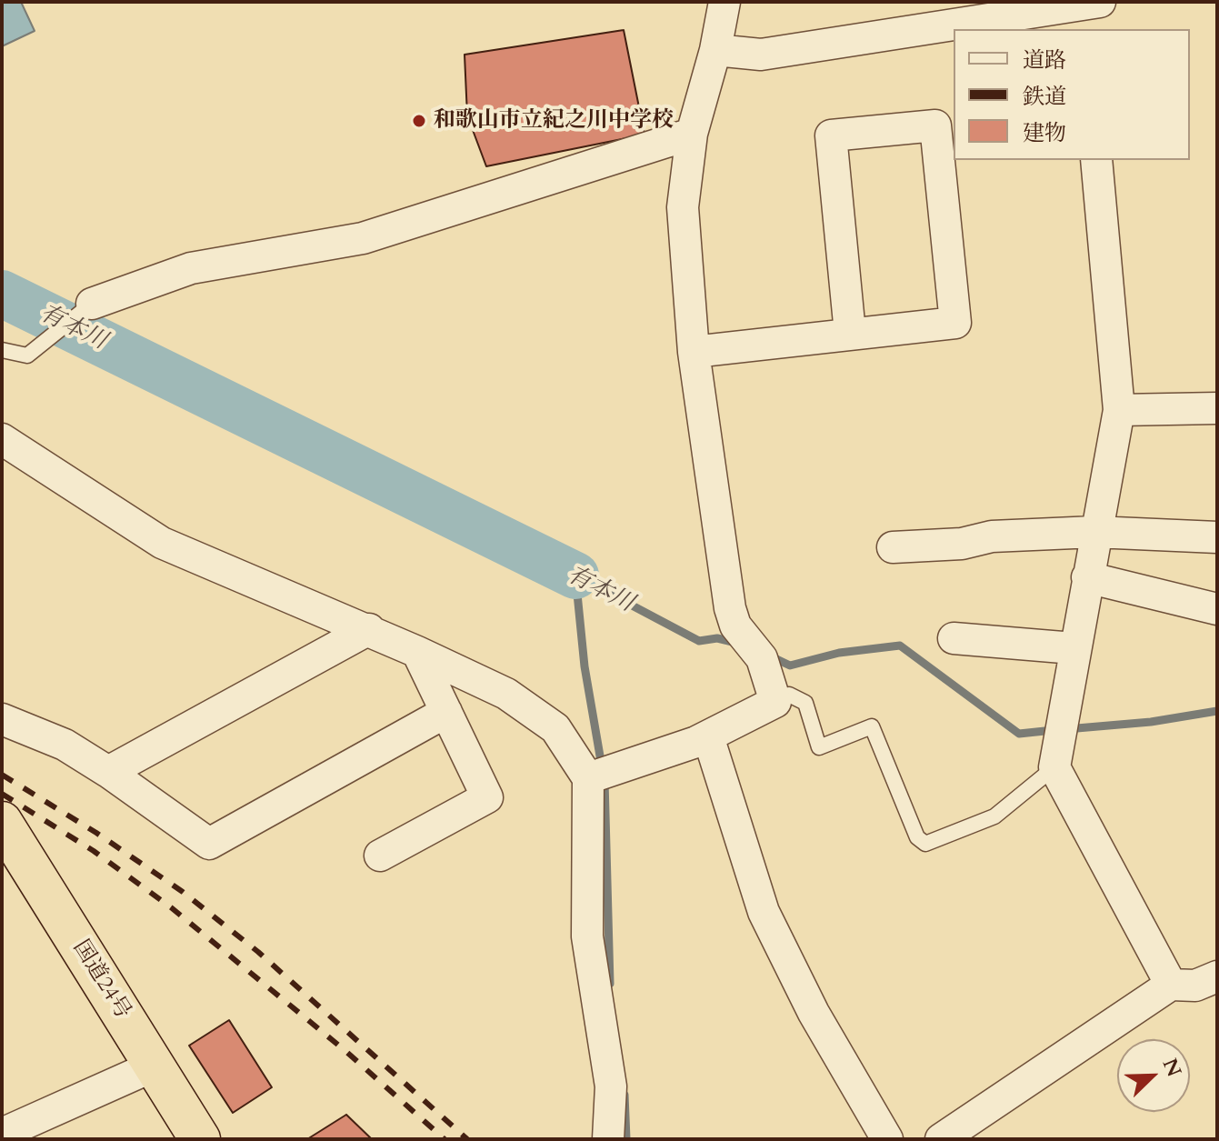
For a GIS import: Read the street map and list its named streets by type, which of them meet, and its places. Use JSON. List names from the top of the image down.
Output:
{
  "streets": {
    "highway": ["国道24号"]
  },
  "water": ["有本川"],
  "places": ["和歌山市立紀之川中学校"],
  "legend": ["道路", "鉄道", "建物"],
  "north": "top right"
}
